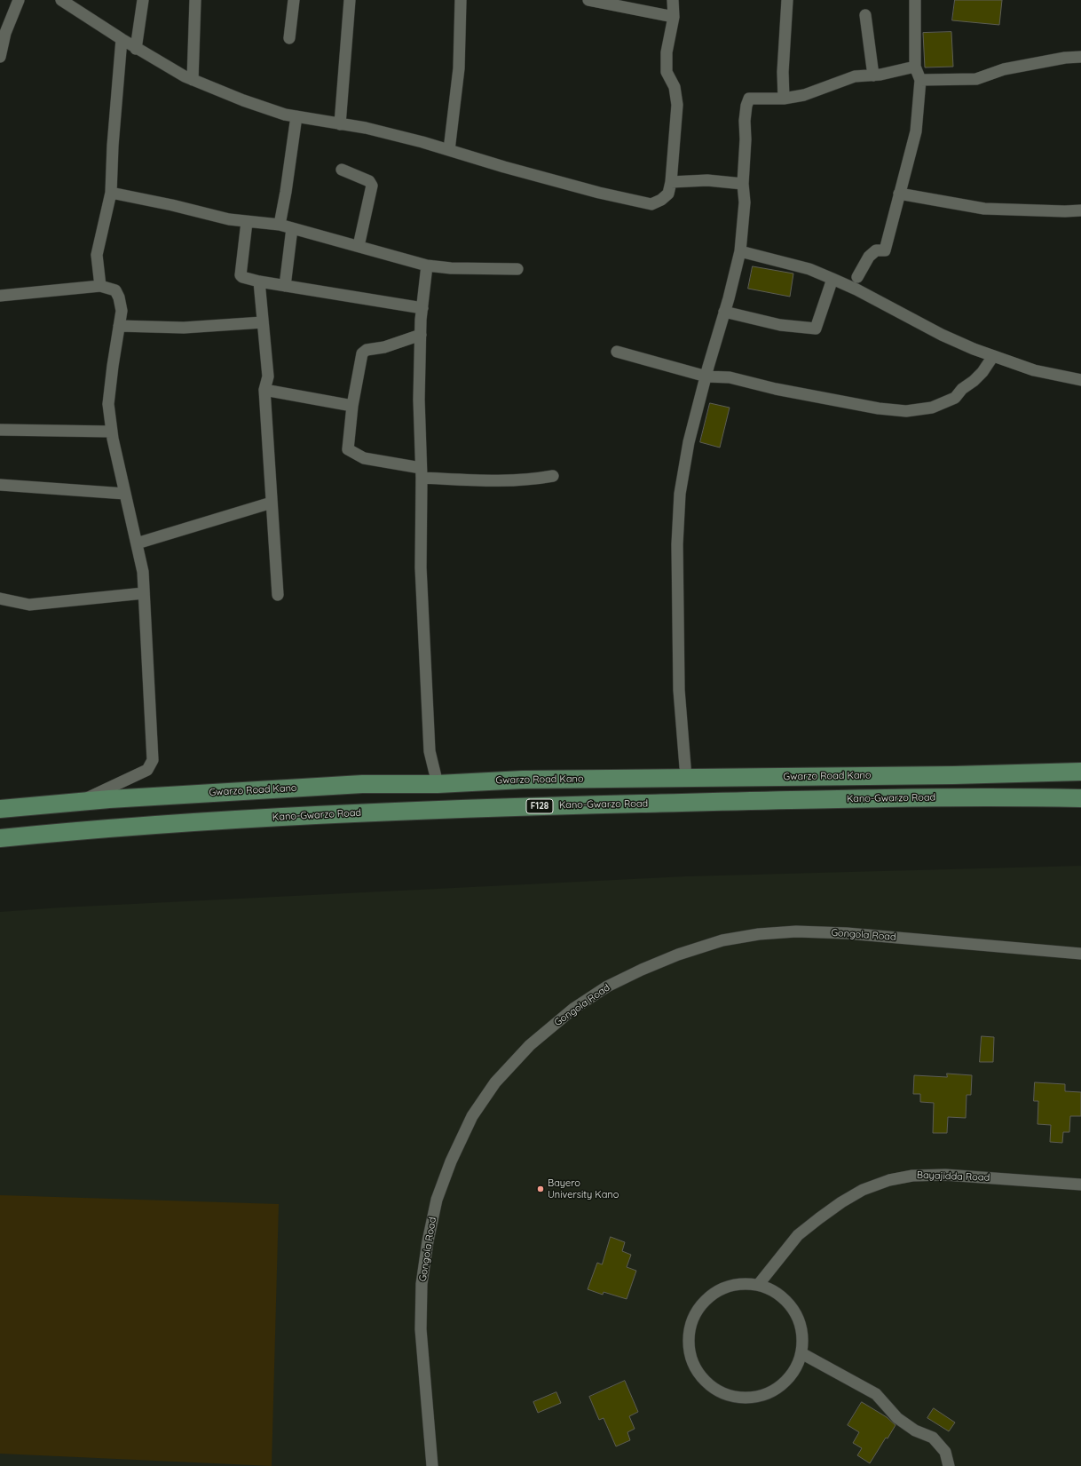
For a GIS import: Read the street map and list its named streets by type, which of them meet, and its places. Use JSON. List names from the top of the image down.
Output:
{
  "streets": {
    "main road": ["Gwarzo Road Kano", "Kano-Gwarzo Road", "F128"],
    "street": ["Gongola Road", "Bayajidda Road"]
  },
  "places": ["Bayero University Kano"]
}
